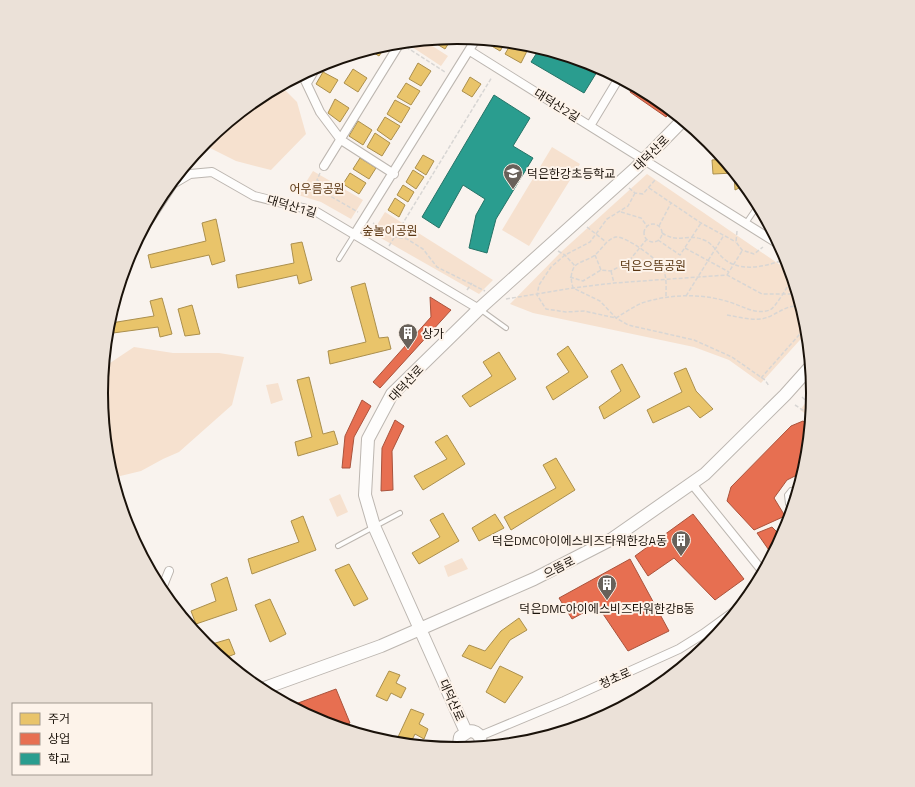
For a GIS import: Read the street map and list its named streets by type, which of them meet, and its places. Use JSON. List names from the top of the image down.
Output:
{
  "streets": {
    "street": [
      "대덕산2길",
      "대덕산로",
      "대덕산1길",
      "으뜸로",
      "청초로"
    ]
  },
  "crossings": [
    ["대덕산2길", "대덕산로"],
    ["대덕산로", "대덕산1길"],
    ["대덕산로", "으뜸로"]
  ],
  "parks": ["어우름공원", "숲놀이공원", "덕은으뜸공원"],
  "places": {
    "school or university": ["덕은한강초등학교"],
    "building": ["상가", "덕은DMC아이에스비즈타워한강A동", "덕은DMC아이에스비즈타워한강B동"]
  },
  "legend": ["주거", "상업", "학교"]
}
